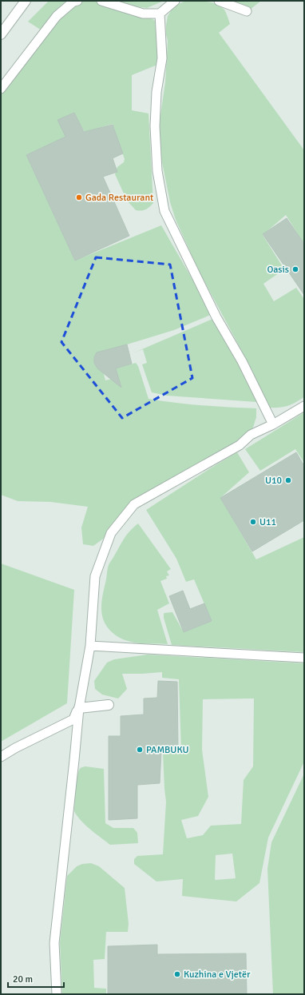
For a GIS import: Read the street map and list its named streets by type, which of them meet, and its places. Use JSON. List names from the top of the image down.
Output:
{
  "places": [
    "Gada Restaurant",
    "Oasis",
    "U10",
    "U11",
    "PAMBUKU",
    "Kuzhina e Vjetër"
  ],
  "scale_bar": "20 m"
}
